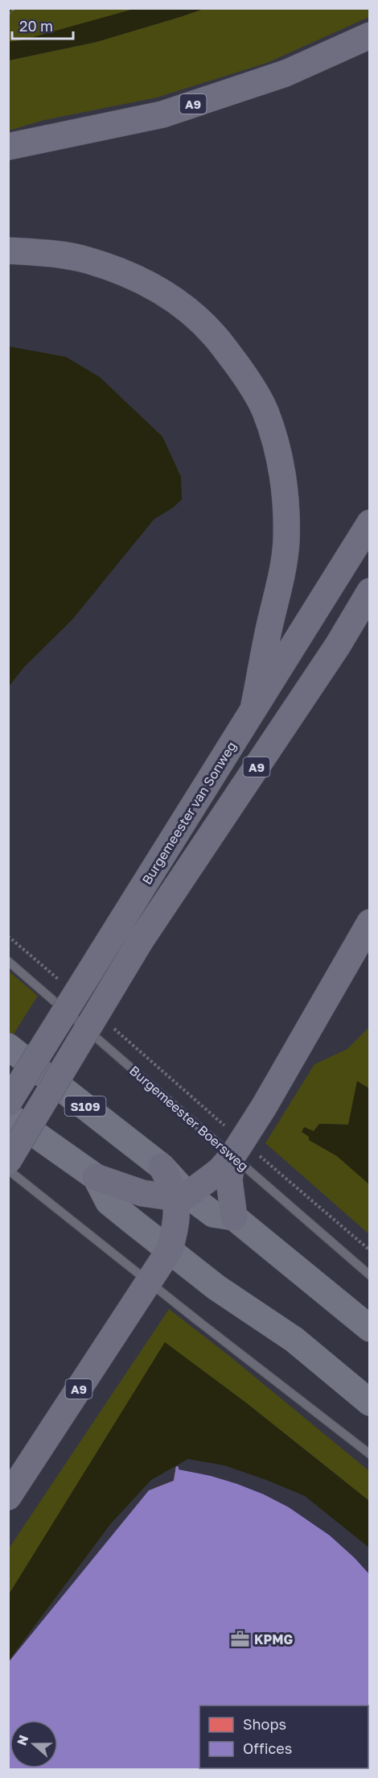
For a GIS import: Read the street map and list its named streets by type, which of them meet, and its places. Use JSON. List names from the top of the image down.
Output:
{
  "streets": {
    "highway": ["A9", "Burgemeester van Sonweg"],
    "main road": ["S109"],
    "lane": ["Burgemeester Boersweg"]
  },
  "crossings": [
    ["A9", "Burgemeester van Sonweg"],
    ["A9", "S109"]
  ],
  "places": {
    "office": ["KPMG"]
  },
  "legend": ["Shops", "Offices"],
  "scale_bar": "20 m",
  "north": "left"
}
